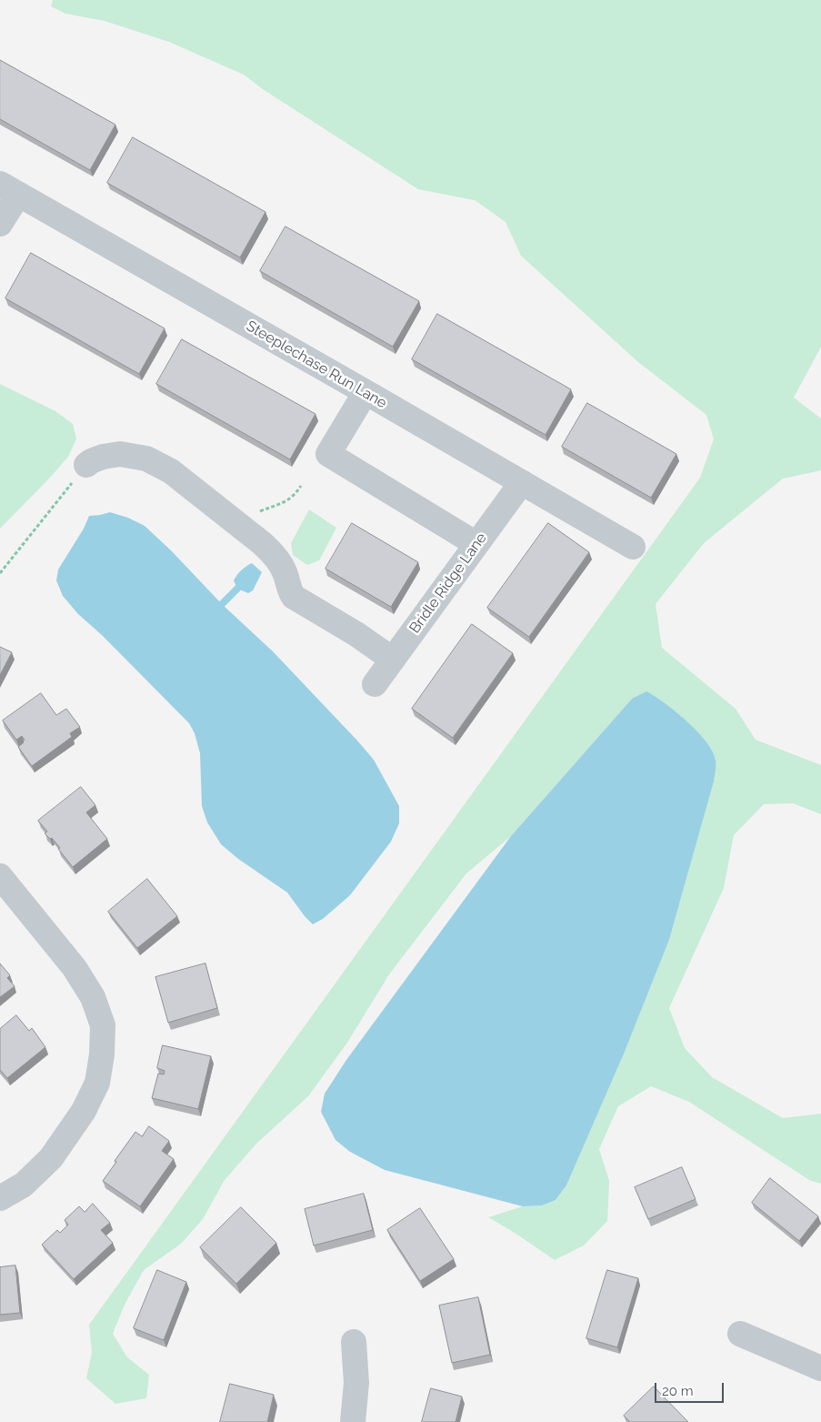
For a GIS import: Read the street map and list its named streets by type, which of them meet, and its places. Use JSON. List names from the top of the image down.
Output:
{
  "streets": {
    "street": ["Steeplechase Run Lane", "Bridle Ridge Lane"]
  },
  "crossings": [
    ["Steeplechase Run Lane", "Bridle Ridge Lane"]
  ],
  "scale_bar": "20 m"
}
